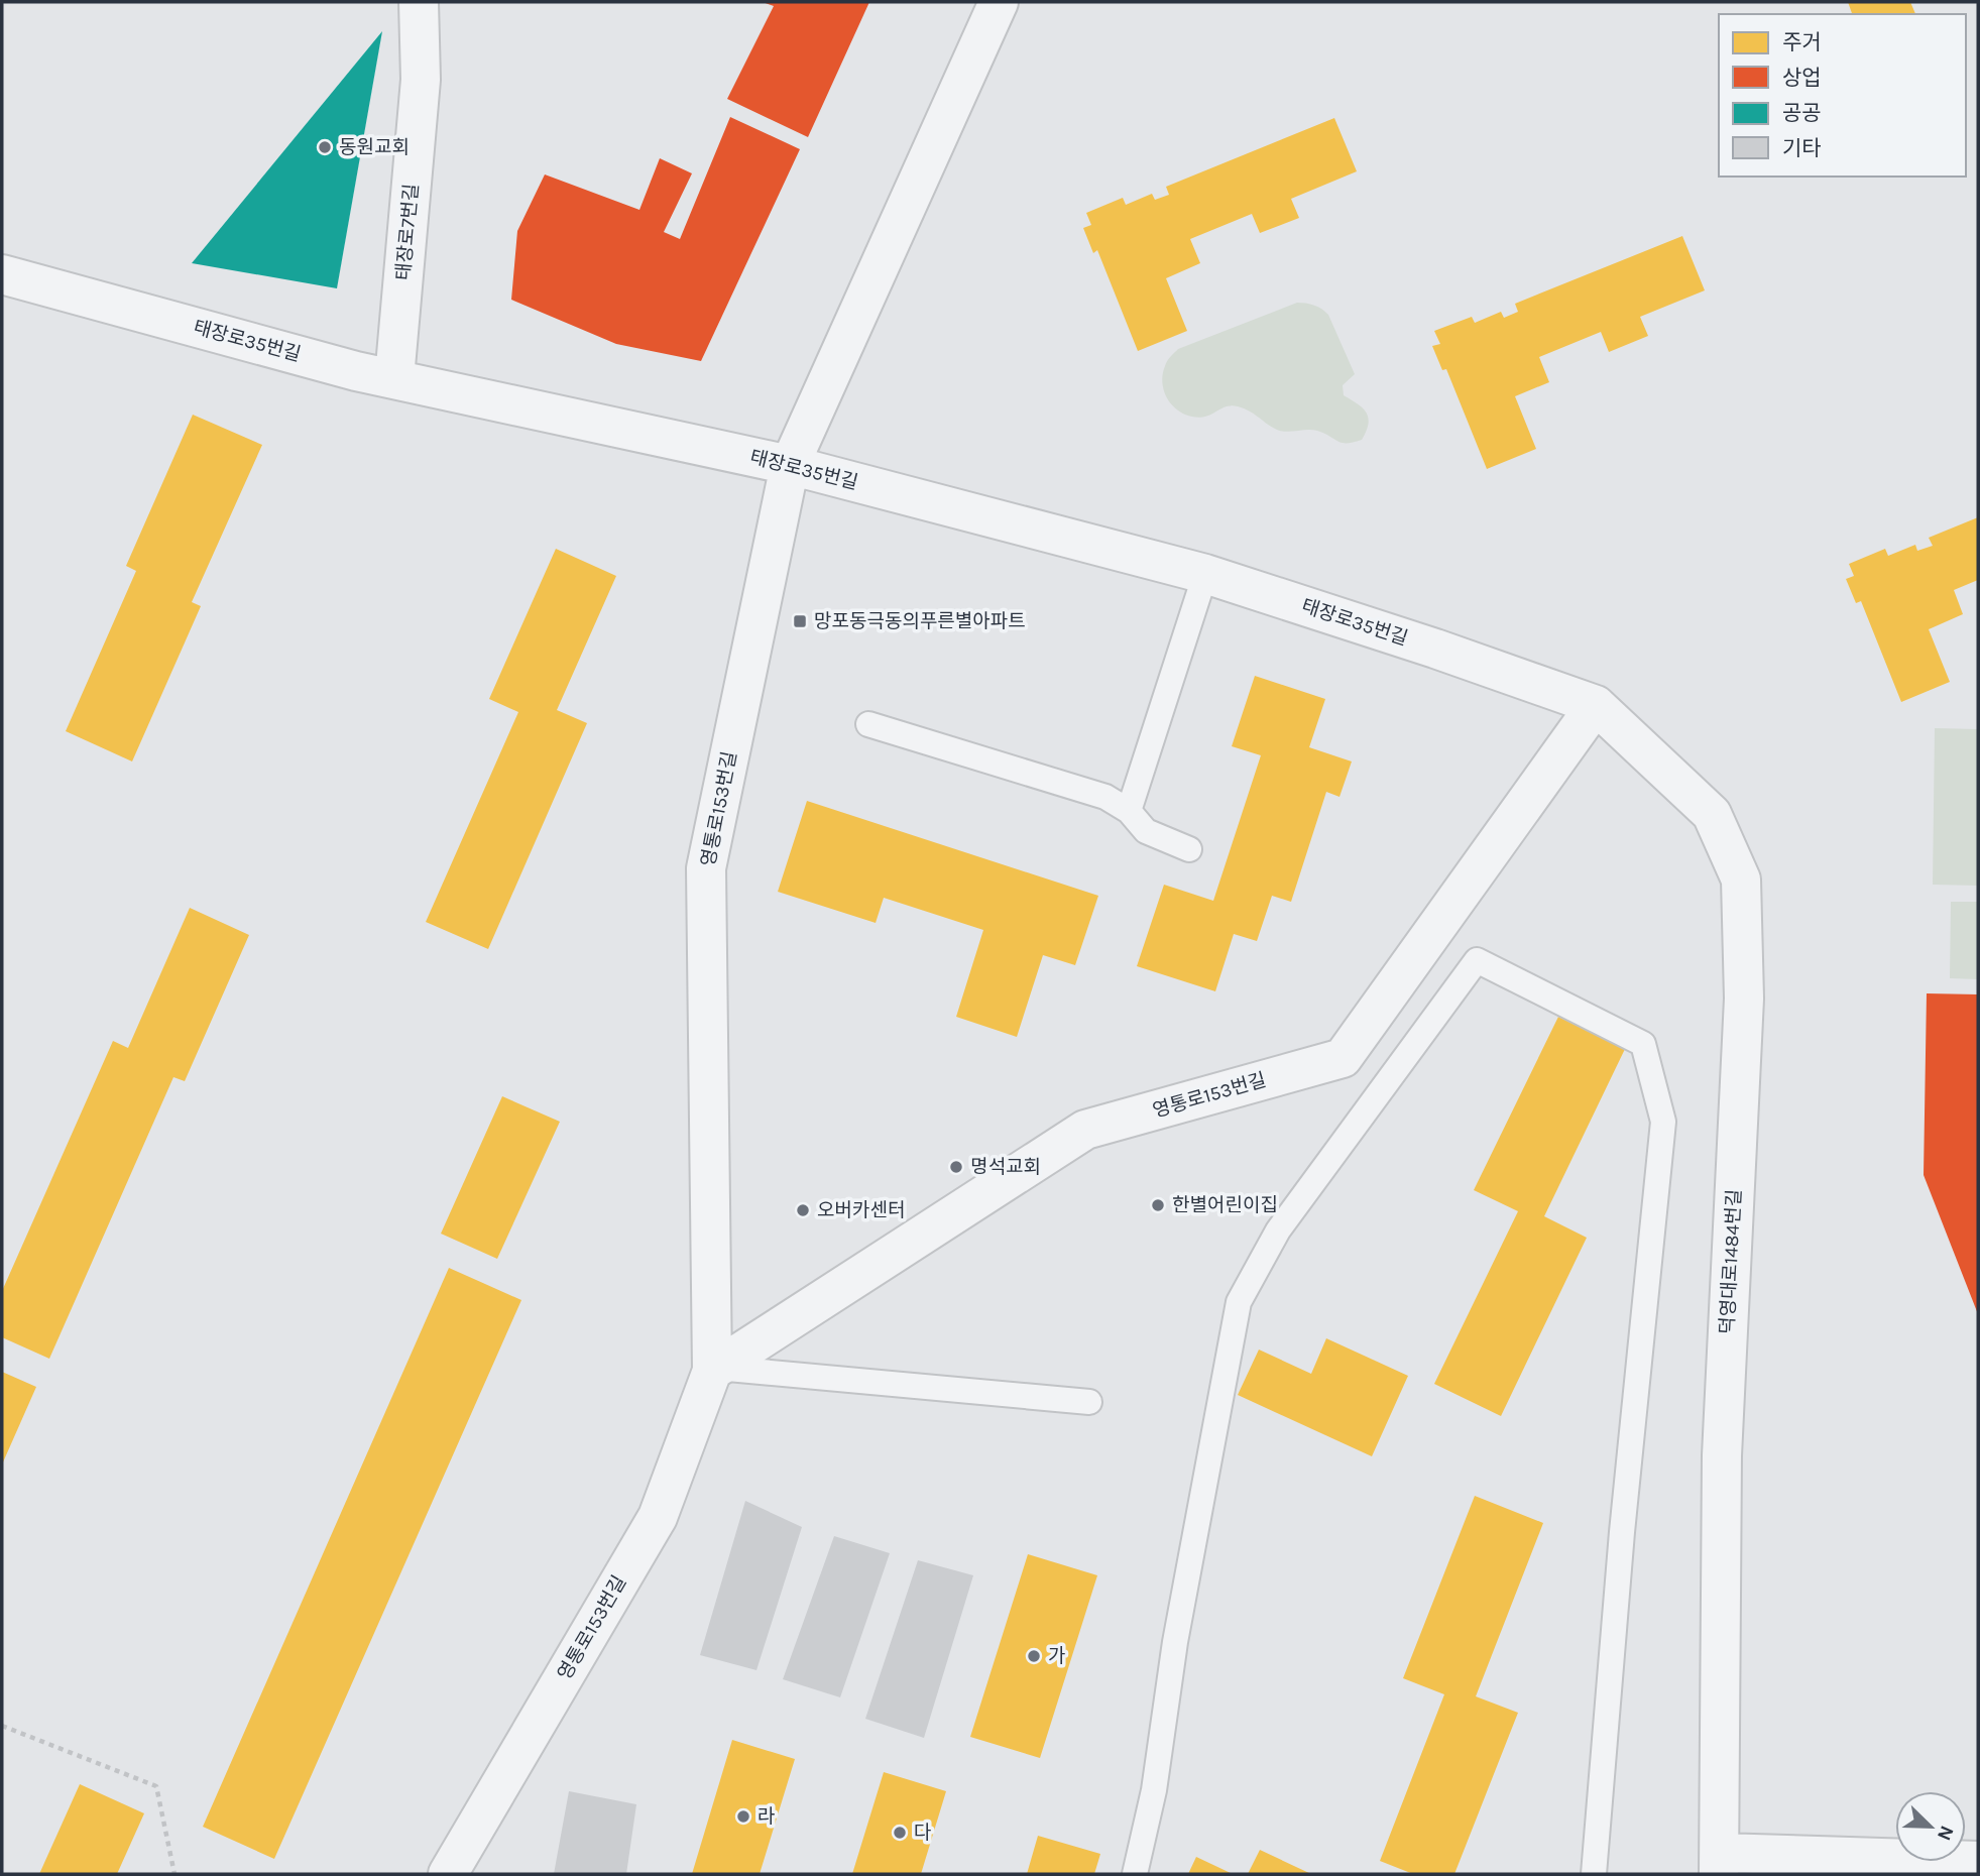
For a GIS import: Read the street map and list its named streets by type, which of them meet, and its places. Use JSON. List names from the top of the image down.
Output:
{
  "streets": {
    "street": [
      "태장로7번길",
      "태장로35번길",
      "영통로153번길",
      "덕영대로1484번길"
    ]
  },
  "crossings": [
    ["태장로7번길", "태장로35번길"],
    ["태장로35번길", "영통로153번길"],
    ["태장로35번길", "덕영대로1484번길"],
    ["영통로153번길", "덕영대로1484번길"]
  ],
  "places": {
    "other": [
      "동원교회",
      "명석교회",
      "한별어린이집",
      "오버카센터",
      "가",
      "라",
      "다"
    ],
    "transit": ["망포동극동의푸른별아파트"]
  },
  "legend": [
    "주거",
    "상업",
    "공공",
    "기타"
  ],
  "north": "bottom right"
}
